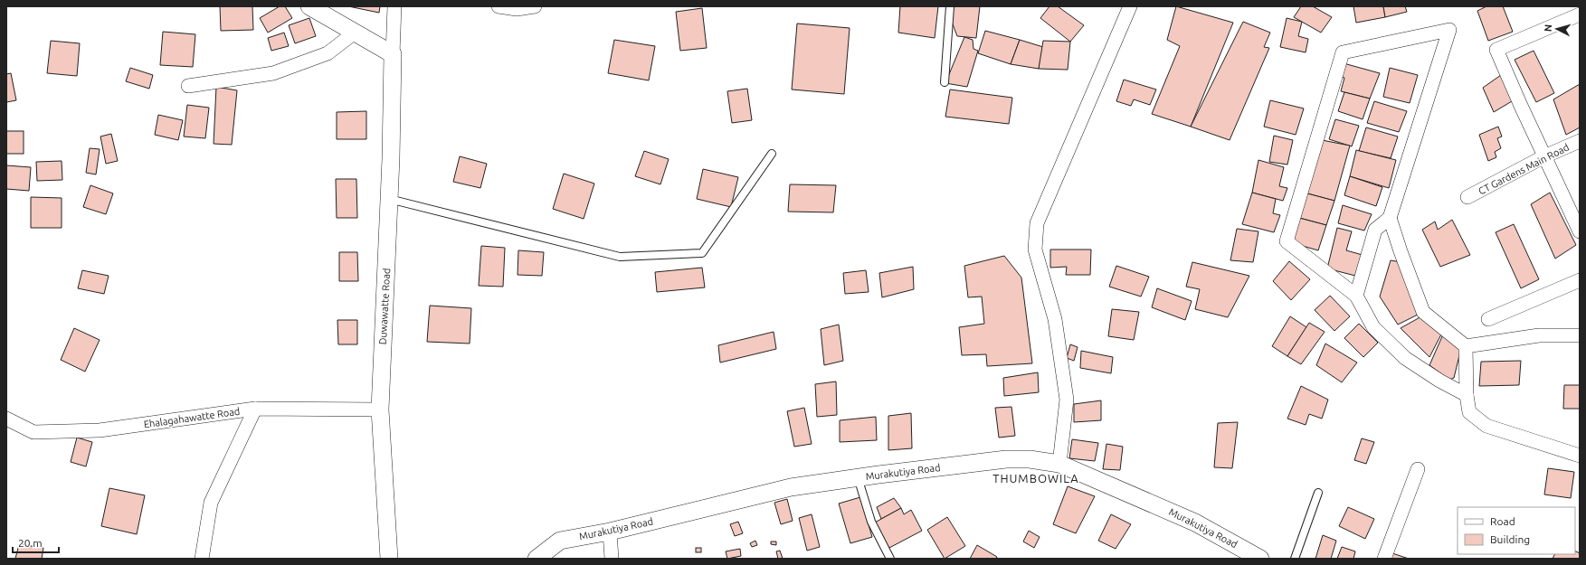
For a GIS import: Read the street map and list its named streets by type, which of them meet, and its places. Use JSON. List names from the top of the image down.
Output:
{
  "streets": {
    "street": [
      "CT Gardens Main Road",
      "Duwawatte Road",
      "Ehalagahawatte Road",
      "Murakutiya Road"
    ]
  },
  "crossings": [
    ["Duwawatte Road", "Ehalagahawatte Road"]
  ],
  "districts": ["THUMBOWILA"],
  "legend": ["Road", "Building"],
  "scale_bar": "20 m",
  "north": "left"
}
